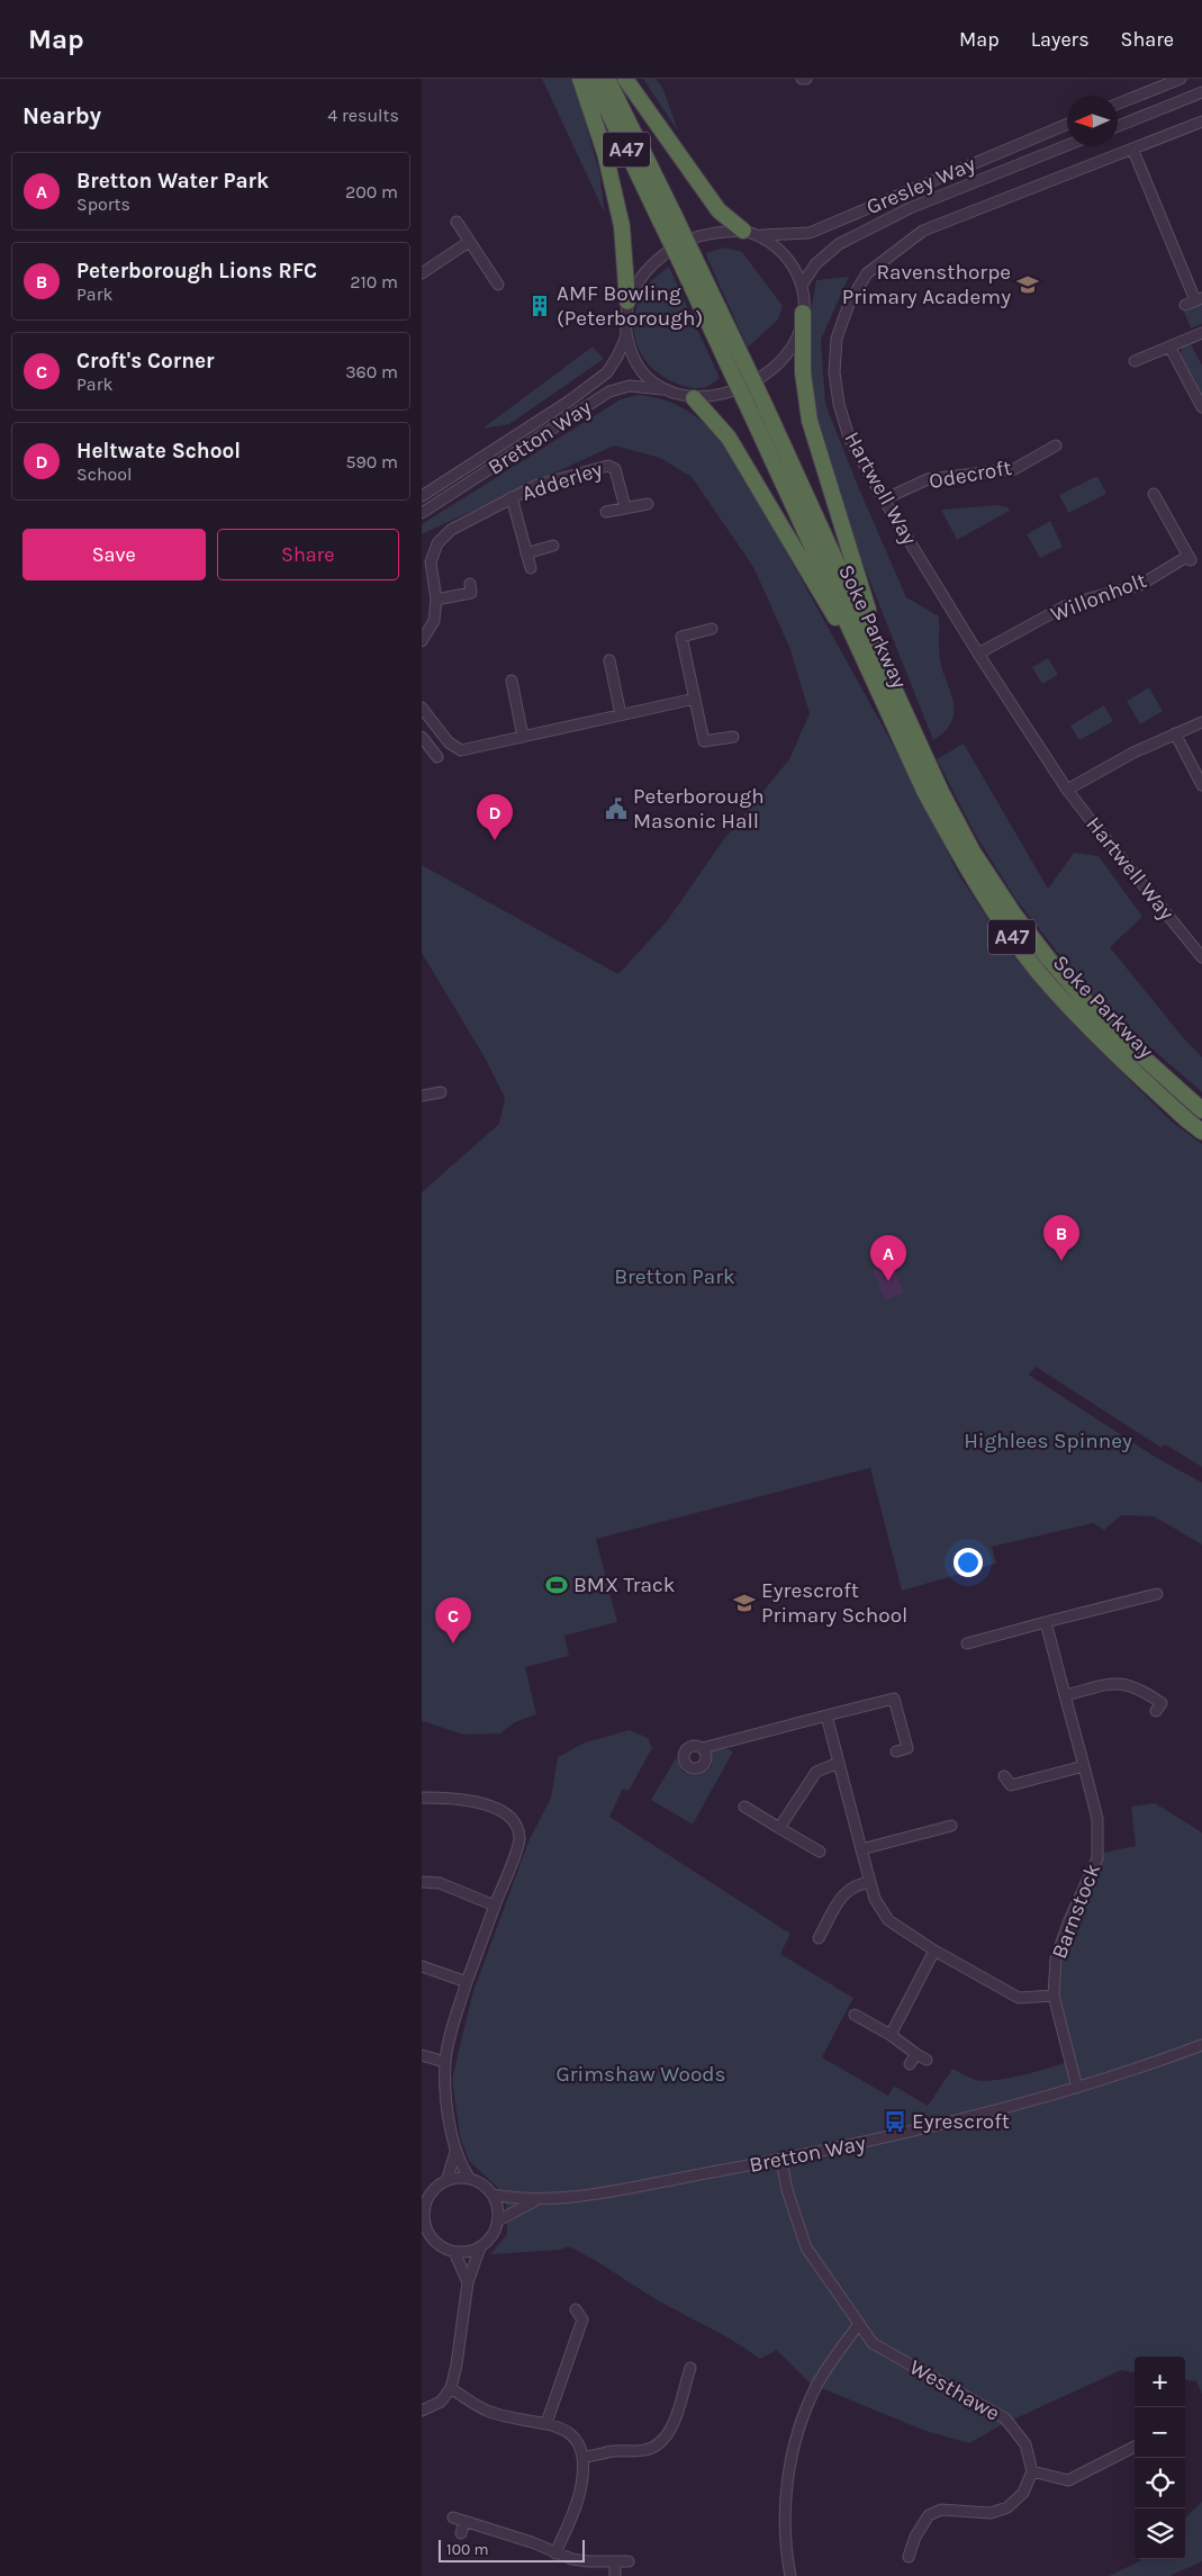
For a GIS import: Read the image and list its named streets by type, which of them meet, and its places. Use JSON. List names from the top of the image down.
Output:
{
  "streets": {
    "highway": ["A47", "Soke Parkway"],
    "street": [
      "Gresley Way",
      "Bretton Way",
      "Odecroft",
      "Adderley",
      "Hartwell Way",
      "Willonholt",
      "Barnstock",
      "Westhawe"
    ]
  },
  "crossings": [
    ["A47", "Gresley Way"],
    ["A47", "Bretton Way"],
    ["A47", "Soke Parkway"],
    ["Gresley Way", "Bretton Way"],
    ["Bretton Way", "Barnstock"],
    ["Bretton Way", "Westhawe"],
    ["Odecroft", "Hartwell Way"],
    ["Hartwell Way", "Willonholt"]
  ],
  "parks": ["Bretton Park", "Highlees Spinney", "Grimshaw Woods"],
  "places": {
    "school or university": ["Ravensthorpe Primary Academy", "Eyrescroft Primary School"],
    "building": ["AMF Bowling (Peterborough)"],
    "public building": ["Peterborough Masonic Hall"],
    "sports": ["BMX Track"],
    "bus stop": ["Eyrescroft"]
  },
  "scale_bar": "100 m",
  "north": "left",
  "page": {
    "header": "Map",
    "nav": ["Map", "Layers", "Share"],
    "heading": ["Nearby", "4 results"],
    "list": [
      {
        "mark": "A",
        "name": "Bretton Water Park",
        "note": "Sports",
        "value": "200 m"
      },
      {
        "mark": "B",
        "name": "Peterborough Lions RFC",
        "note": "Park",
        "value": "210 m"
      },
      {
        "mark": "C",
        "name": "Croft's Corner",
        "note": "Park",
        "value": "360 m"
      },
      {
        "mark": "D",
        "name": "Heltwate School",
        "note": "School",
        "value": "590 m"
      }
    ],
    "buttons": ["Save", "Share"],
    "pins": [
      "D",
      "B",
      "A",
      "C"
    ],
    "map_buttons": ["+", "−"],
    "scale": "100 m"
  }
}
